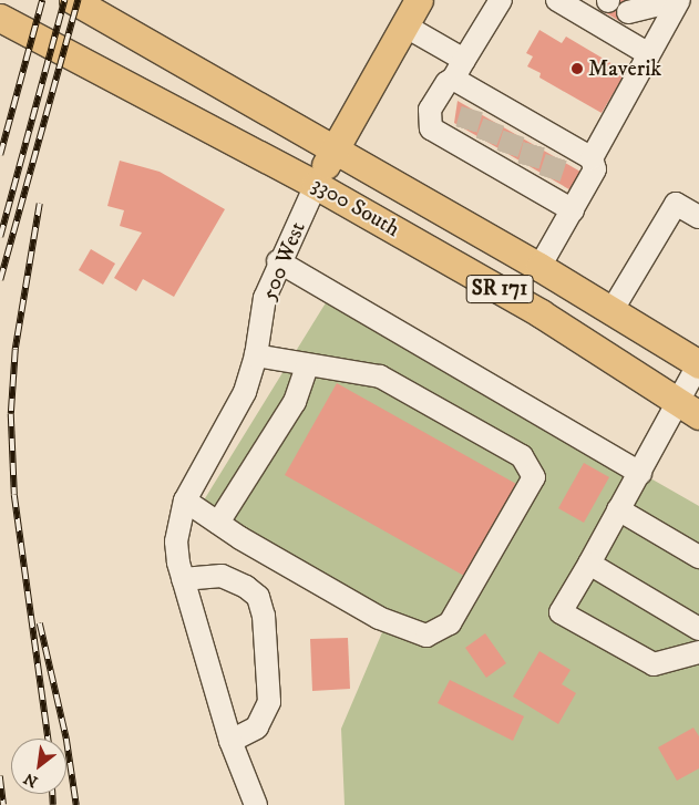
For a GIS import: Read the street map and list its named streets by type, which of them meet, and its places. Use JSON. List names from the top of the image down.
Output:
{
  "streets": {
    "main road": ["3300 South", "500 West", "SR 171"]
  },
  "crossings": [
    ["3300 South", "500 West"]
  ],
  "places": ["Maverik"],
  "north": "bottom left"
}
